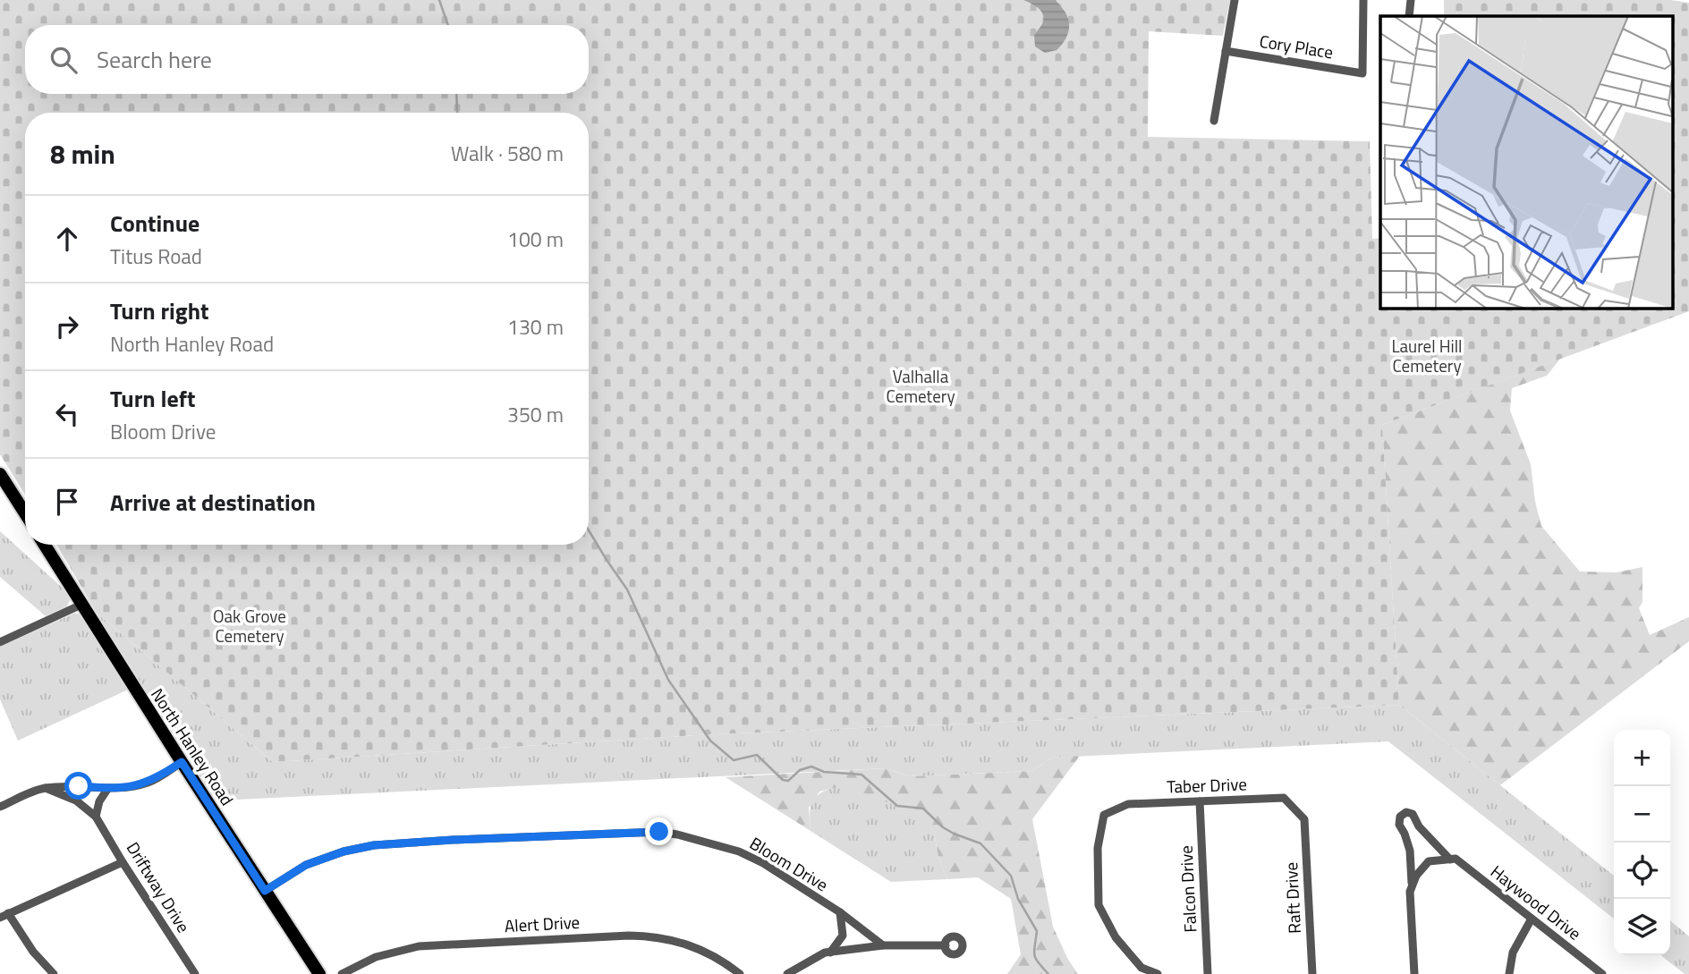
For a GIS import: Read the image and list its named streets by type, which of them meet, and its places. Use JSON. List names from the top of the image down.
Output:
{
  "streets": {
    "main road": ["North Hanley Road"],
    "street": [
      "Cory Place",
      "Taber Drive",
      "Bloom Drive",
      "Driftway Drive",
      "Falcon Drive",
      "Raft Drive",
      "Haywood Drive",
      "Alert Drive"
    ]
  },
  "crossings": [
    ["North Hanley Road", "Bloom Drive"],
    ["Taber Drive", "Falcon Drive"],
    ["Taber Drive", "Raft Drive"]
  ],
  "parks": ["Laurel Hill Cemetery", "Valhalla Cemetery", "Oak Grove Cemetery"],
  "page": {
    "search": "Search here",
    "heading": ["8 min", "Walk · 580 m"],
    "list": [
      ["Continue", "Titus Road", "100 m"],
      ["Turn right", "North Hanley Road", "130 m"],
      ["Turn left", "Bloom Drive", "350 m"],
      "Arrive at destination"
    ],
    "map_buttons": ["+", "−"]
  }
}
